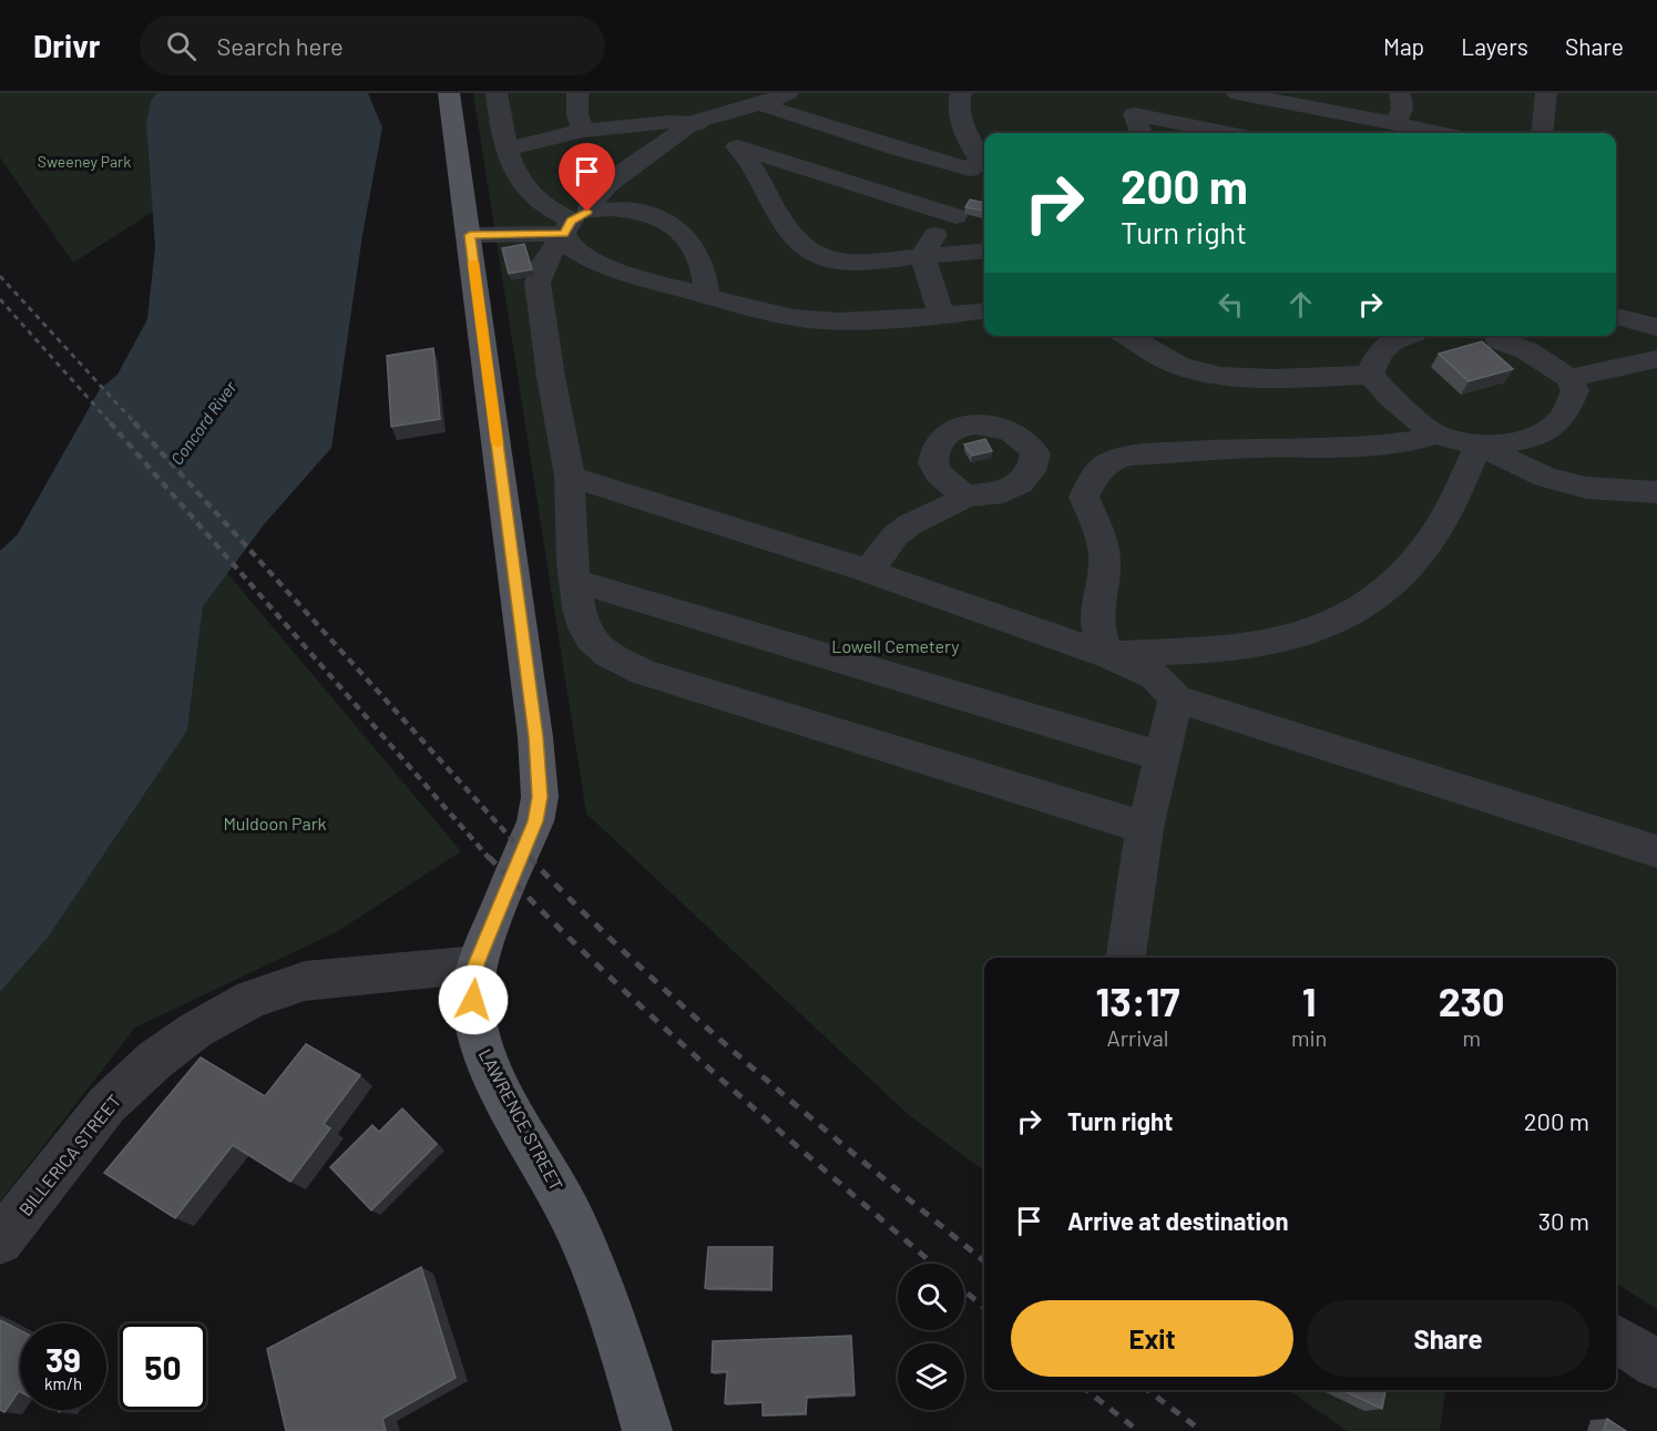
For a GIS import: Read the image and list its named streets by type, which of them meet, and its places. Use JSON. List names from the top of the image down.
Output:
{
  "streets": {
    "main road": ["LAWRENCE STREET"],
    "street": ["BILLERICA STREET"]
  },
  "crossings": [
    ["LAWRENCE STREET", "BILLERICA STREET"]
  ],
  "water": ["Concord River"],
  "parks": ["Sweeney Park", "Lowell Cemetery", "Muldoon Park"],
  "page": {
    "header": "Drivr",
    "search": "Search here",
    "nav": ["Map", "Layers", "Share"],
    "turn": ["200 m", "Turn right"],
    "eta": [
      "13:17",
      "Arrival",
      "1",
      "min",
      "230",
      "m"
    ],
    "list": [
      {
        "name": "Turn right",
        "value": "200 m"
      },
      {
        "name": "Arrive at destination",
        "value": "30 m"
      }
    ],
    "buttons": ["Exit", "Share"],
    "speed": "39 km/h",
    "limit": "50"
  }
}
